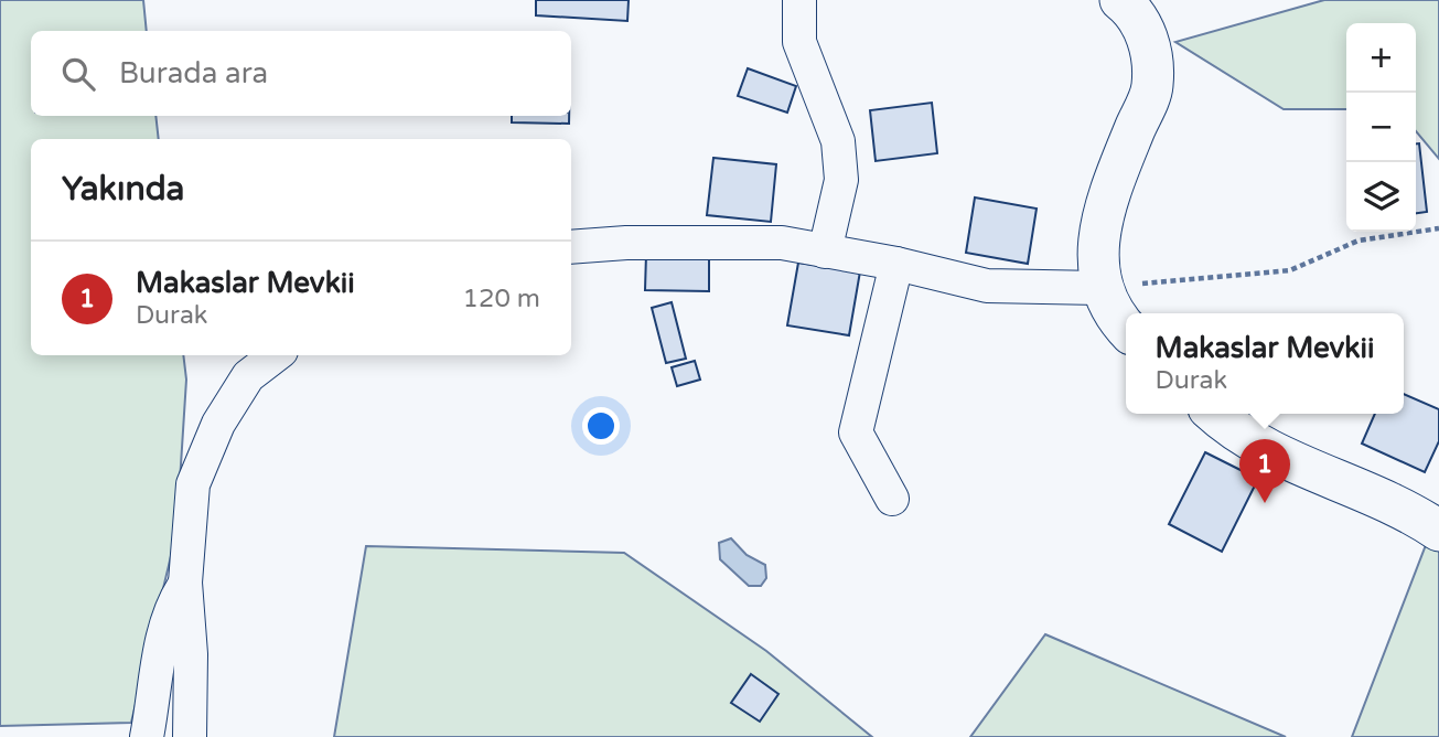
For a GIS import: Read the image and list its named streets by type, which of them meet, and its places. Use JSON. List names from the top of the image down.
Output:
{
  "page": {
    "map_buttons": ["+", "−"],
    "search": "Burada ara",
    "heading": "Yakında",
    "list": [
      {
        "mark": "1",
        "name": "Makaslar Mevkii",
        "note": "Durak",
        "value": "120 m"
      }
    ],
    "popup": ["Makaslar Mevkii", "Durak"],
    "pins": "1"
  }
}
